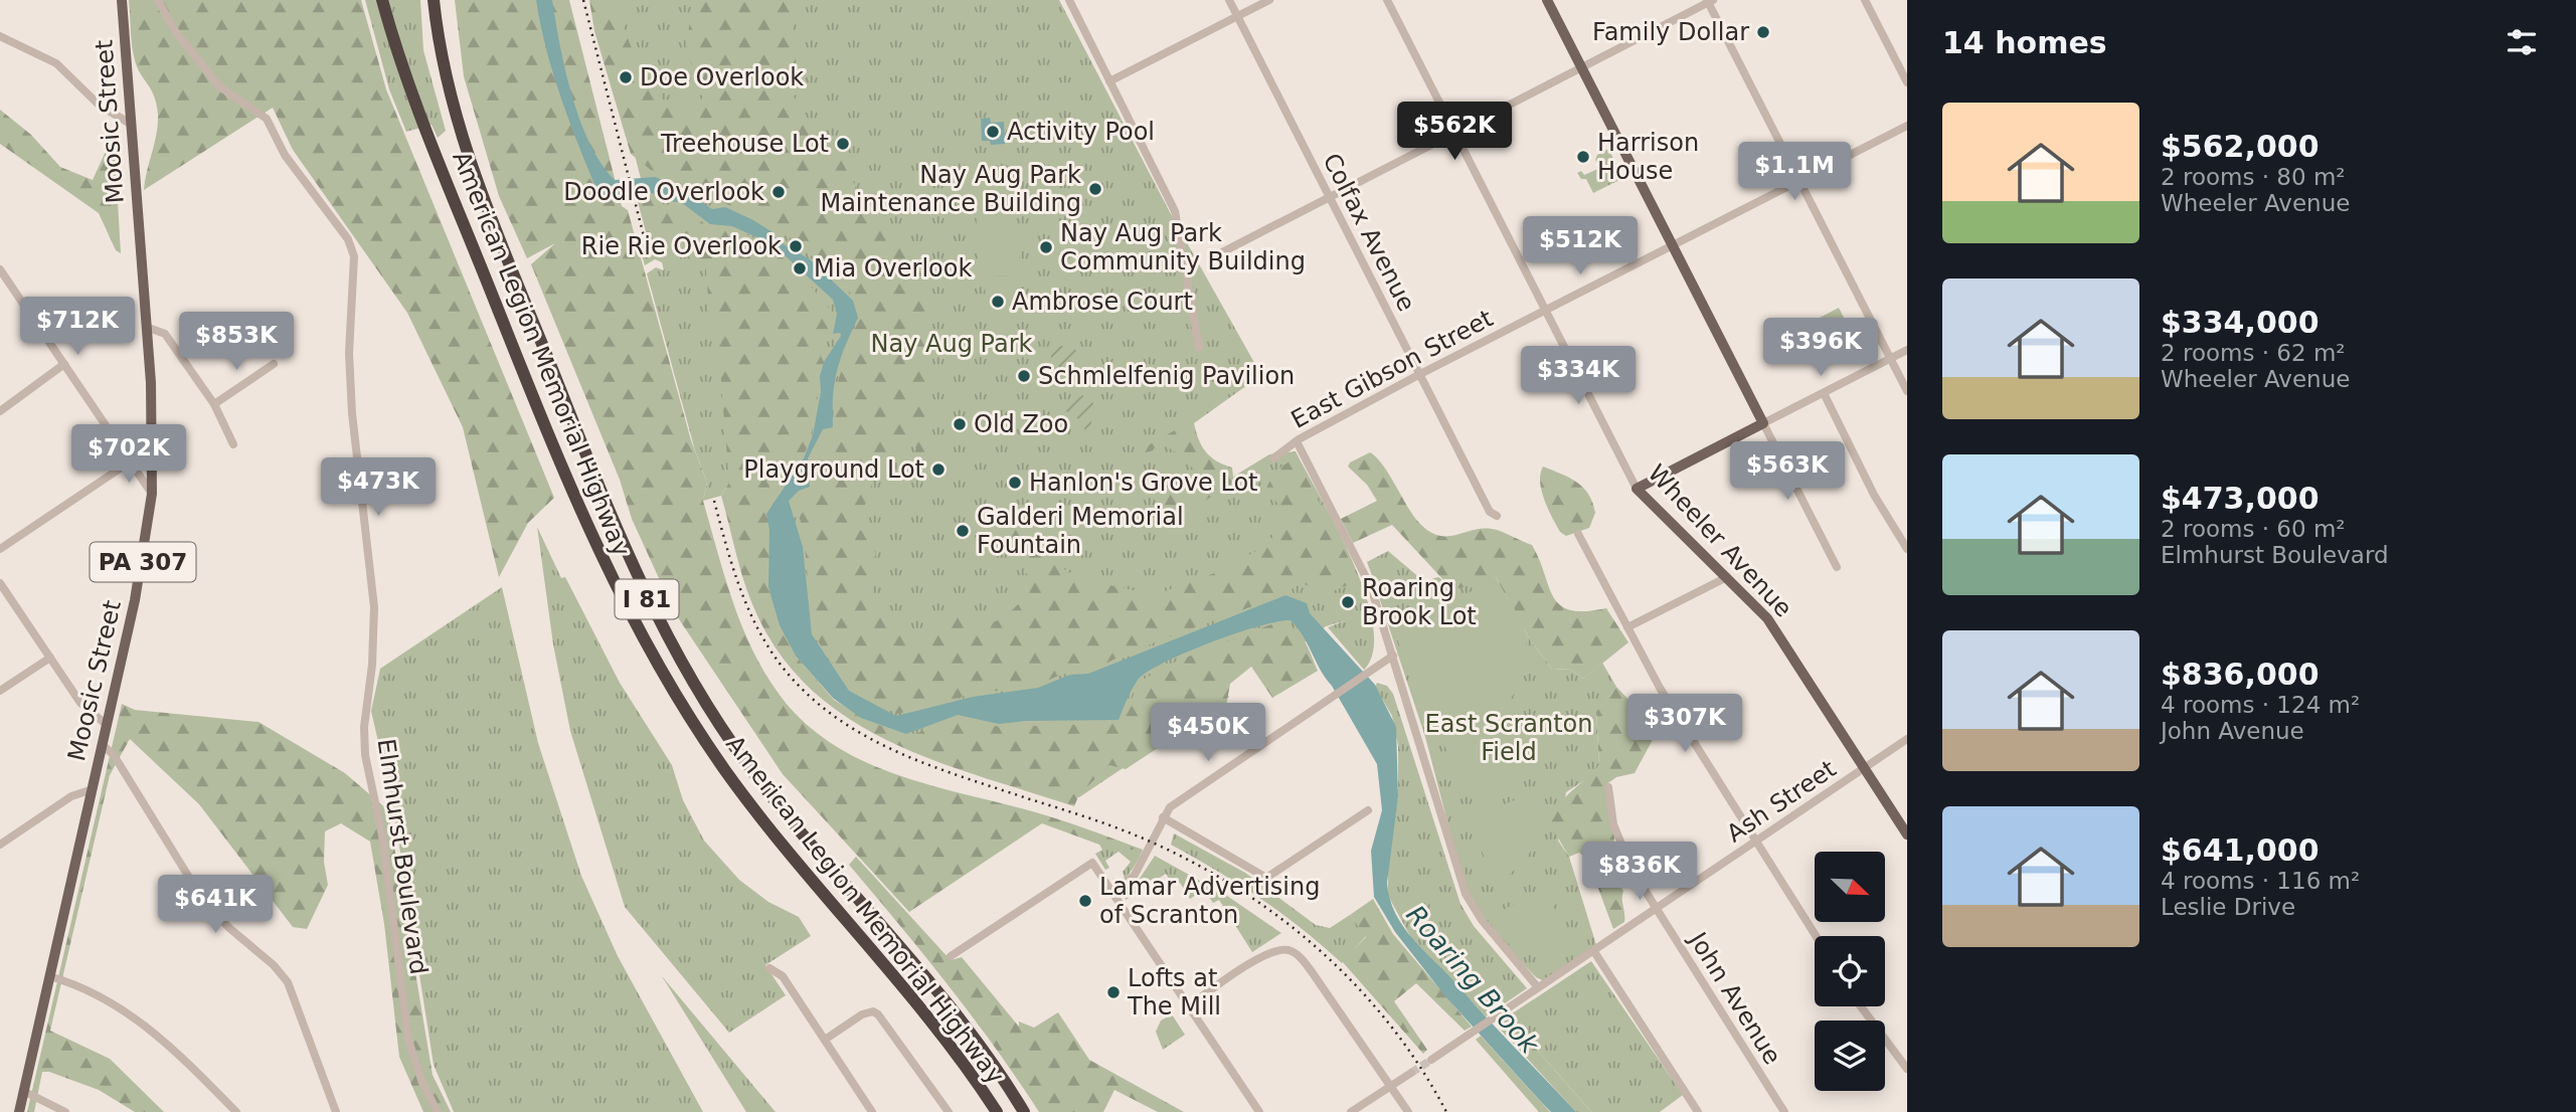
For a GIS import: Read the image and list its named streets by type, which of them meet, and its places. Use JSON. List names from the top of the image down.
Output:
{
  "streets": {
    "highway": ["American Legion Memorial Highway", "I 81"],
    "main road": ["Moosic Street", "Wheeler Avenue", "PA 307"],
    "street": [
      "Colfax Avenue",
      "East Gibson Street",
      "Ash Street",
      "Elmhurst Boulevard",
      "John Avenue"
    ]
  },
  "crossings": [
    ["Colfax Avenue", "East Gibson Street"],
    ["East Gibson Street", "Wheeler Avenue"],
    ["Wheeler Avenue", "Ash Street"],
    ["Ash Street", "John Avenue"]
  ],
  "water": ["Roaring Brook"],
  "parks": ["Nay Aug Park", "East Scranton Field"],
  "places": [
    "Family Dollar",
    "Doe Overlook",
    "Activity Pool",
    "Treehouse Lot",
    "Harrison House",
    "Nay Aug Park Maintenance Building",
    "Doodle Overlook",
    "Rie Rie Overlook",
    "Nay Aug Park Community Building",
    "Mia Overlook",
    "Ambrose Court",
    "Schmlelfenig Pavilion",
    "Old Zoo",
    "Playground Lot",
    "Hanlon's Grove Lot",
    "Galderi Memorial Fountain",
    "Roaring Brook Lot",
    "Lamar Advertising of Scranton",
    "Lofts at The Mill"
  ],
  "north": "bottom right",
  "page": {
    "heading": "14 homes",
    "list": [
      {
        "name": "$562,000",
        "note": "2 rooms · 80 m² · Wheeler Avenue"
      },
      {
        "name": "$334,000",
        "note": "2 rooms · 62 m² · Wheeler Avenue"
      },
      {
        "name": "$473,000",
        "note": "2 rooms · 60 m² · Elmhurst Boulevard"
      },
      {
        "name": "$836,000",
        "note": "4 rooms · 124 m² · John Avenue"
      },
      {
        "name": "$641,000",
        "note": "4 rooms · 116 m² · Leslie Drive"
      }
    ],
    "price": [
      "$562K",
      "$1.1M",
      "$512K",
      "$712K",
      "$853K",
      "$396K",
      "$334K",
      "$702K",
      "$563K",
      "$473K",
      "$307K",
      "$450K",
      "$836K",
      "$641K"
    ]
  }
}
